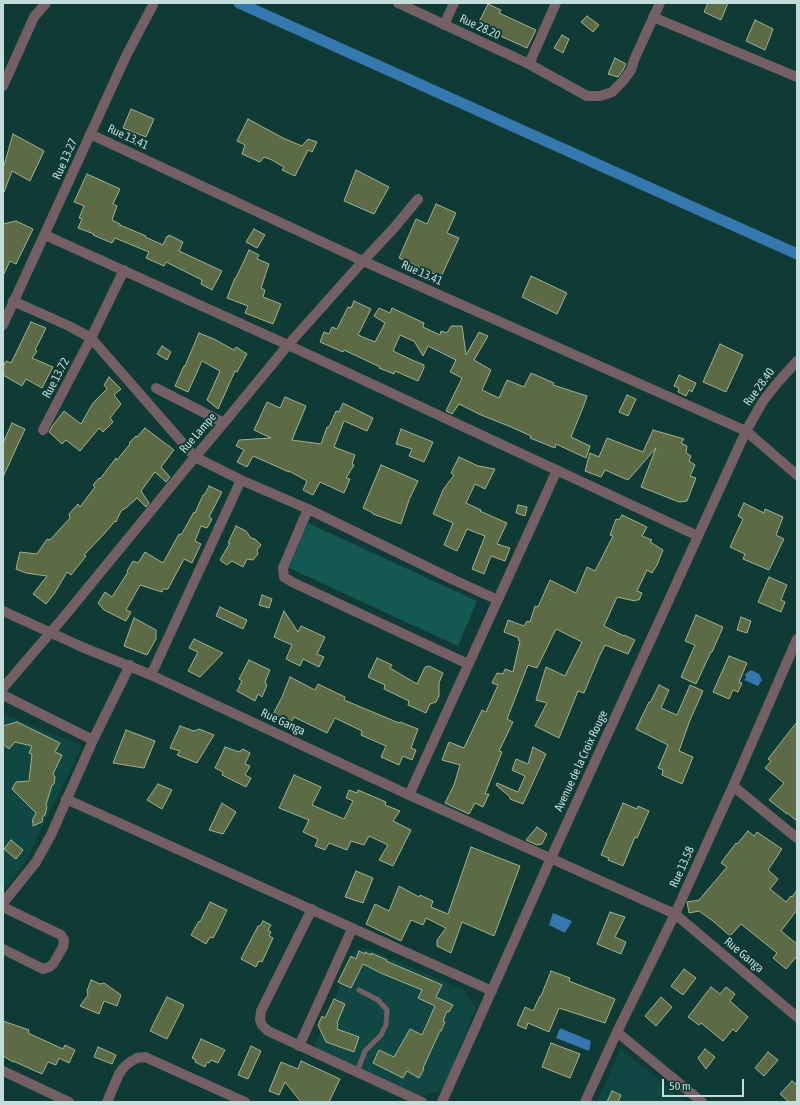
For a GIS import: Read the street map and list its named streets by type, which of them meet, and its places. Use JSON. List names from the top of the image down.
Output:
{
  "streets": {
    "street": [
      "Rue 28.20",
      "Rue 13.41",
      "Rue 13.27",
      "Rue 13.72",
      "Rue 28.40",
      "Rue Lampe",
      "Rue Ganga",
      "Avenue de la Croix Rouge",
      "Rue 13.58"
    ]
  },
  "crossings": [
    ["Rue 13.41", "Rue 13.27"],
    ["Rue 13.41", "Rue 28.40"],
    ["Rue 13.41", "Rue Lampe"],
    ["Rue 13.41", "Avenue de la Croix Rouge"],
    ["Rue 28.40", "Avenue de la Croix Rouge"],
    ["Rue Lampe", "Rue Ganga"],
    ["Rue Ganga", "Avenue de la Croix Rouge"],
    ["Rue Ganga", "Rue 13.58"]
  ],
  "scale_bar": "50 m"
}
